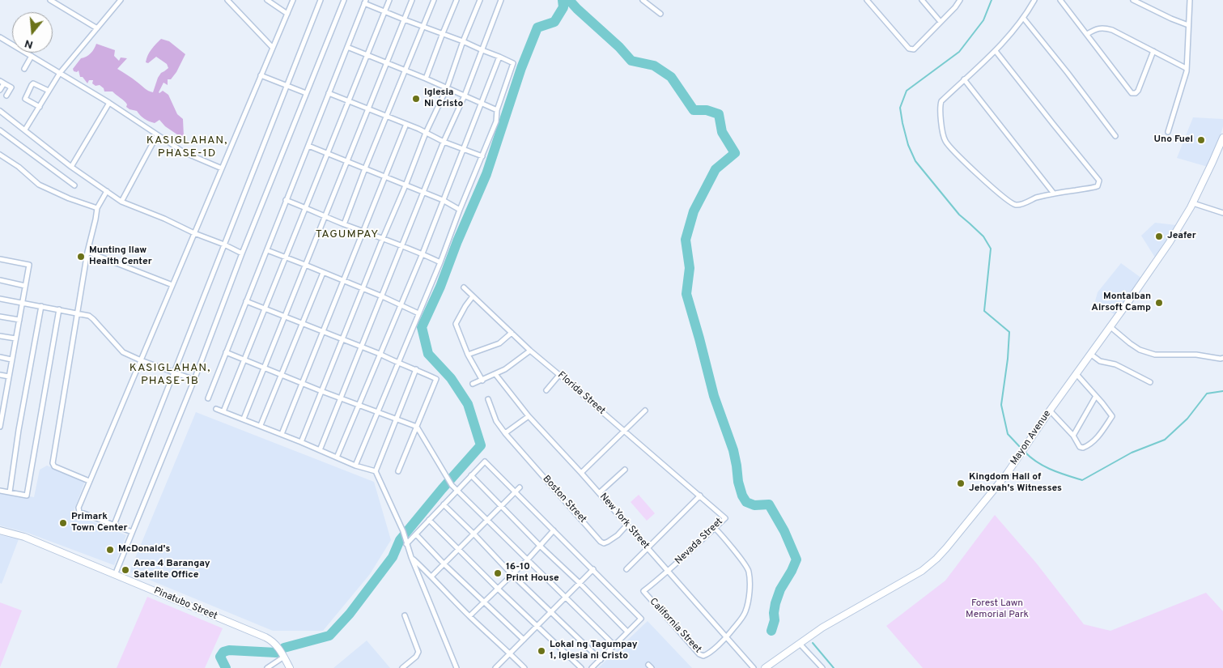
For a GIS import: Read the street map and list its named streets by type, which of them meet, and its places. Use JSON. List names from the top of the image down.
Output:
{
  "streets": {
    "main road": ["Mayon Avenue", "Pinatubo Street"],
    "street": [
      "Florida Street",
      "Boston Street",
      "New York Street",
      "Nevada Street",
      "California Street"
    ]
  },
  "crossings": [
    ["Florida Street", "Nevada Street"],
    ["Boston Street", "New York Street"],
    ["New York Street", "Nevada Street"],
    ["New York Street", "California Street"],
    ["Nevada Street", "California Street"]
  ],
  "districts": ["KASIGLAHAN, PHASE-1D", "TAGUMPAY", "KASIGLAHAN, PHASE-1B"],
  "parks": ["Forest Lawn Memorial Park"],
  "places": [
    "Iglesia Ni Cristo",
    "Uno Fuel",
    "Jeafer",
    "Munting Ilaw Health Center",
    "Montalban Airsoft Camp",
    "Kingdom Hall of Jehovah's Witnesses",
    "Primark Town Center",
    "McDonald's",
    "Area 4 Barangay Satelite Office",
    "16-10 Print House",
    "Lokal ng Tagumpay 1, Iglesia ni Cristo"
  ],
  "north": "bottom"
}
